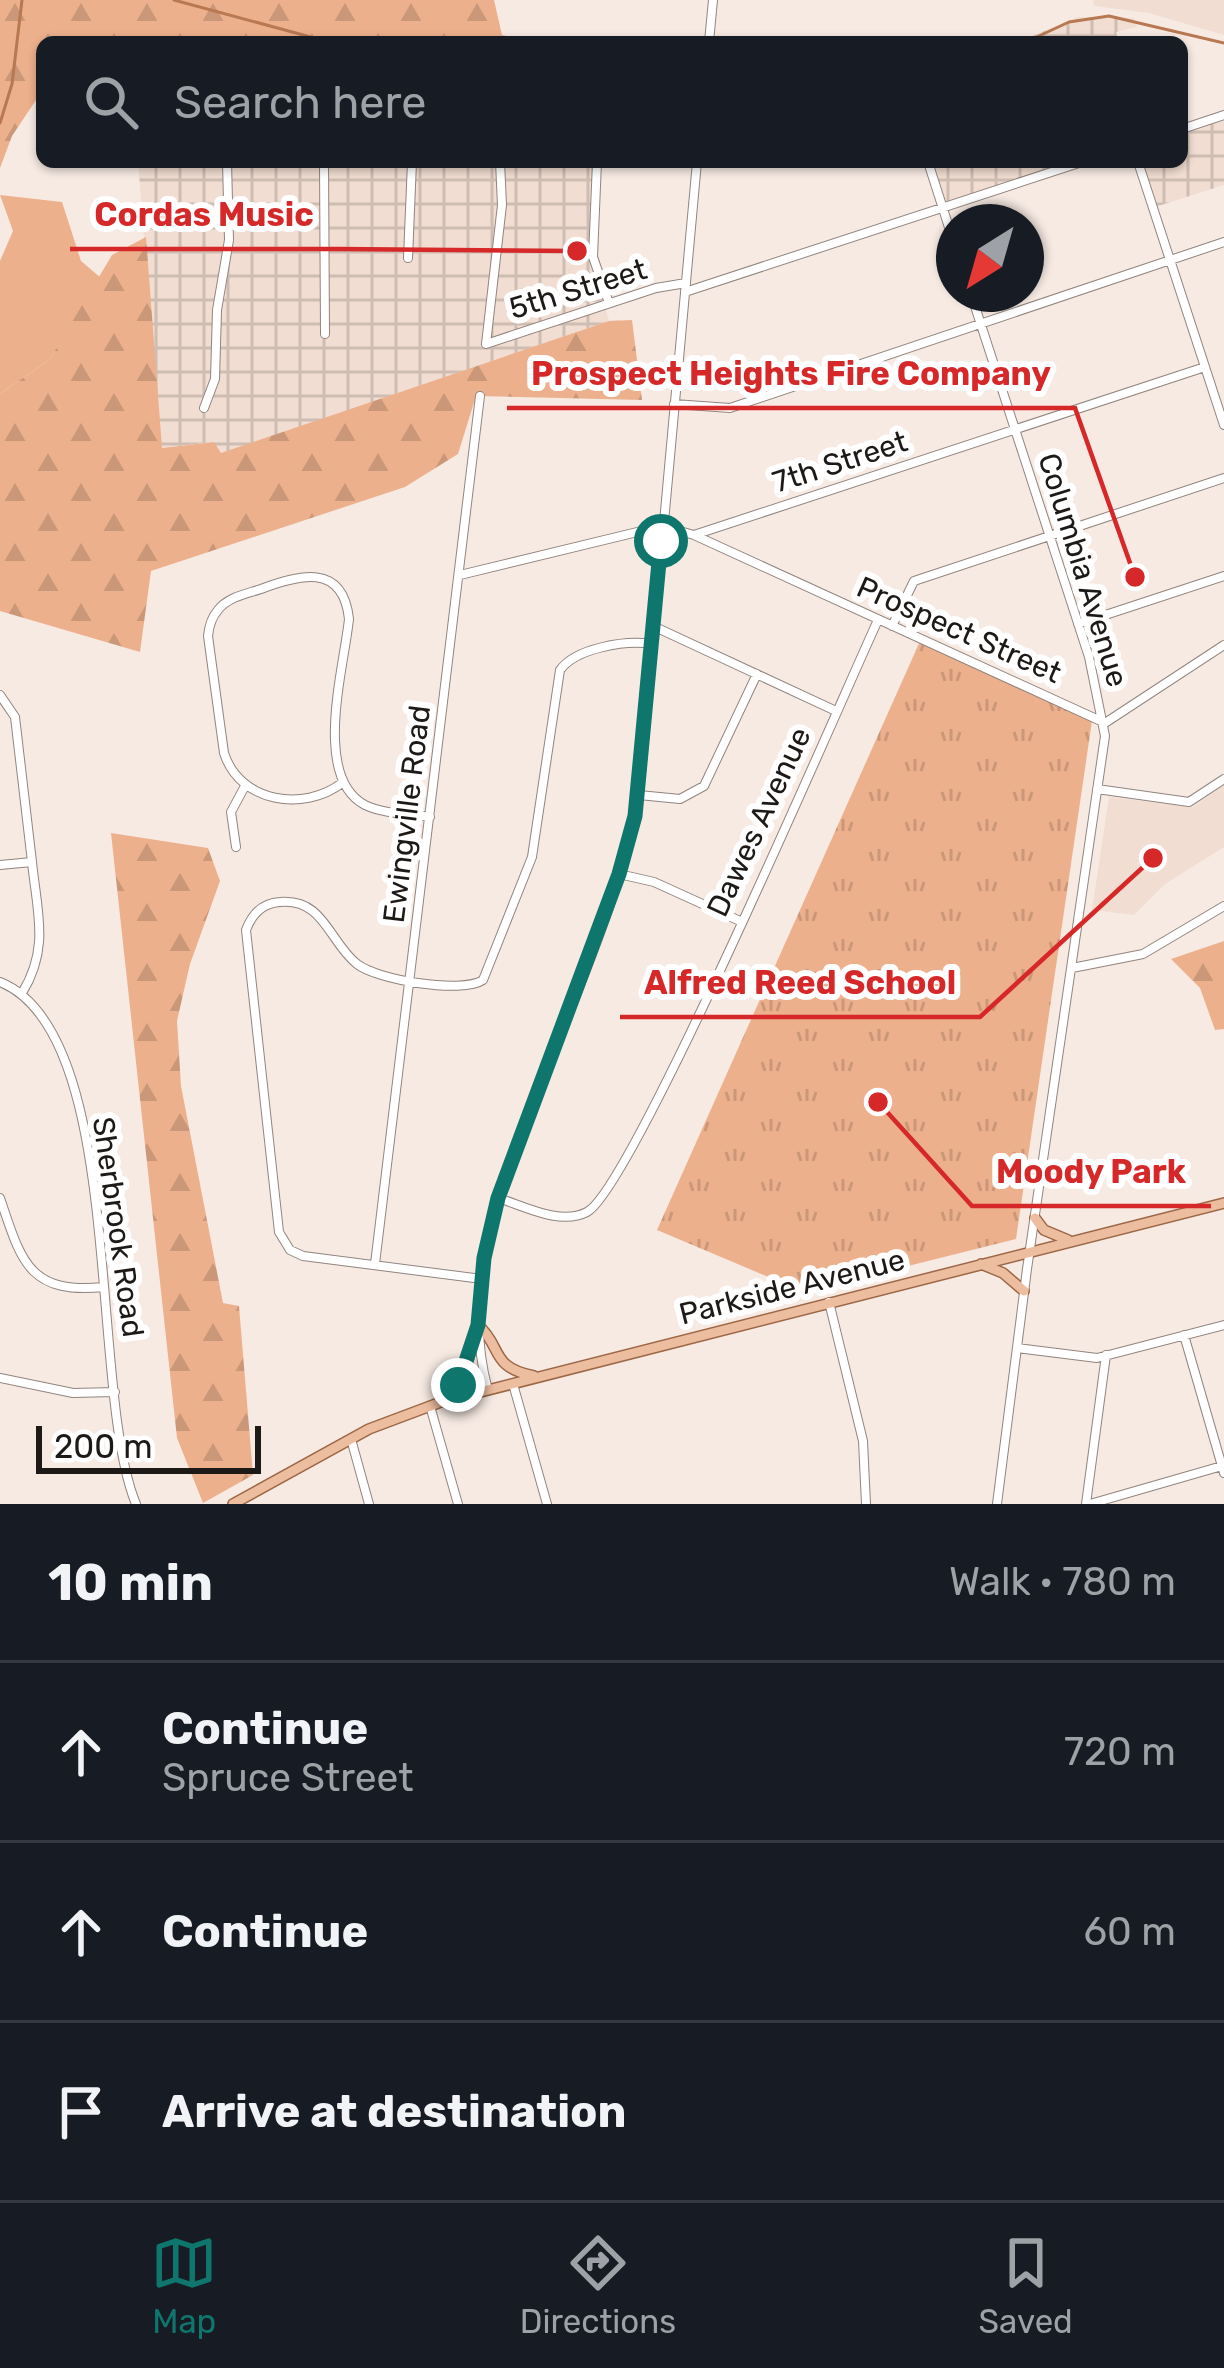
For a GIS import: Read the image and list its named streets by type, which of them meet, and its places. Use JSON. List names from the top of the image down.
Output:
{
  "streets": {
    "main road": ["Parkside Avenue"],
    "street": [
      "5th Street",
      "7th Street",
      "Columbia Avenue",
      "Prospect Street",
      "Ewingville Road",
      "Dawes Avenue",
      "Sherbrook Road"
    ]
  },
  "crossings": [
    ["7th Street", "Columbia Avenue"],
    ["7th Street", "Prospect Street"],
    ["Columbia Avenue", "Prospect Street"],
    ["Prospect Street", "Dawes Avenue"]
  ],
  "places": [
    "Cordas Music",
    "Prospect Heights Fire Company",
    "Alfred Reed School",
    "Moody Park"
  ],
  "scale_bar": "200 m",
  "north": "bottom left",
  "page": {
    "search": "Search here",
    "scale": "200 m",
    "heading": ["10 min", "Walk · 780 m"],
    "list": [
      ["Continue", "Spruce Street", "720 m"],
      ["Continue", "60 m"],
      "Arrive at destination"
    ],
    "nav": ["Map", "Directions", "Saved"]
  }
}
